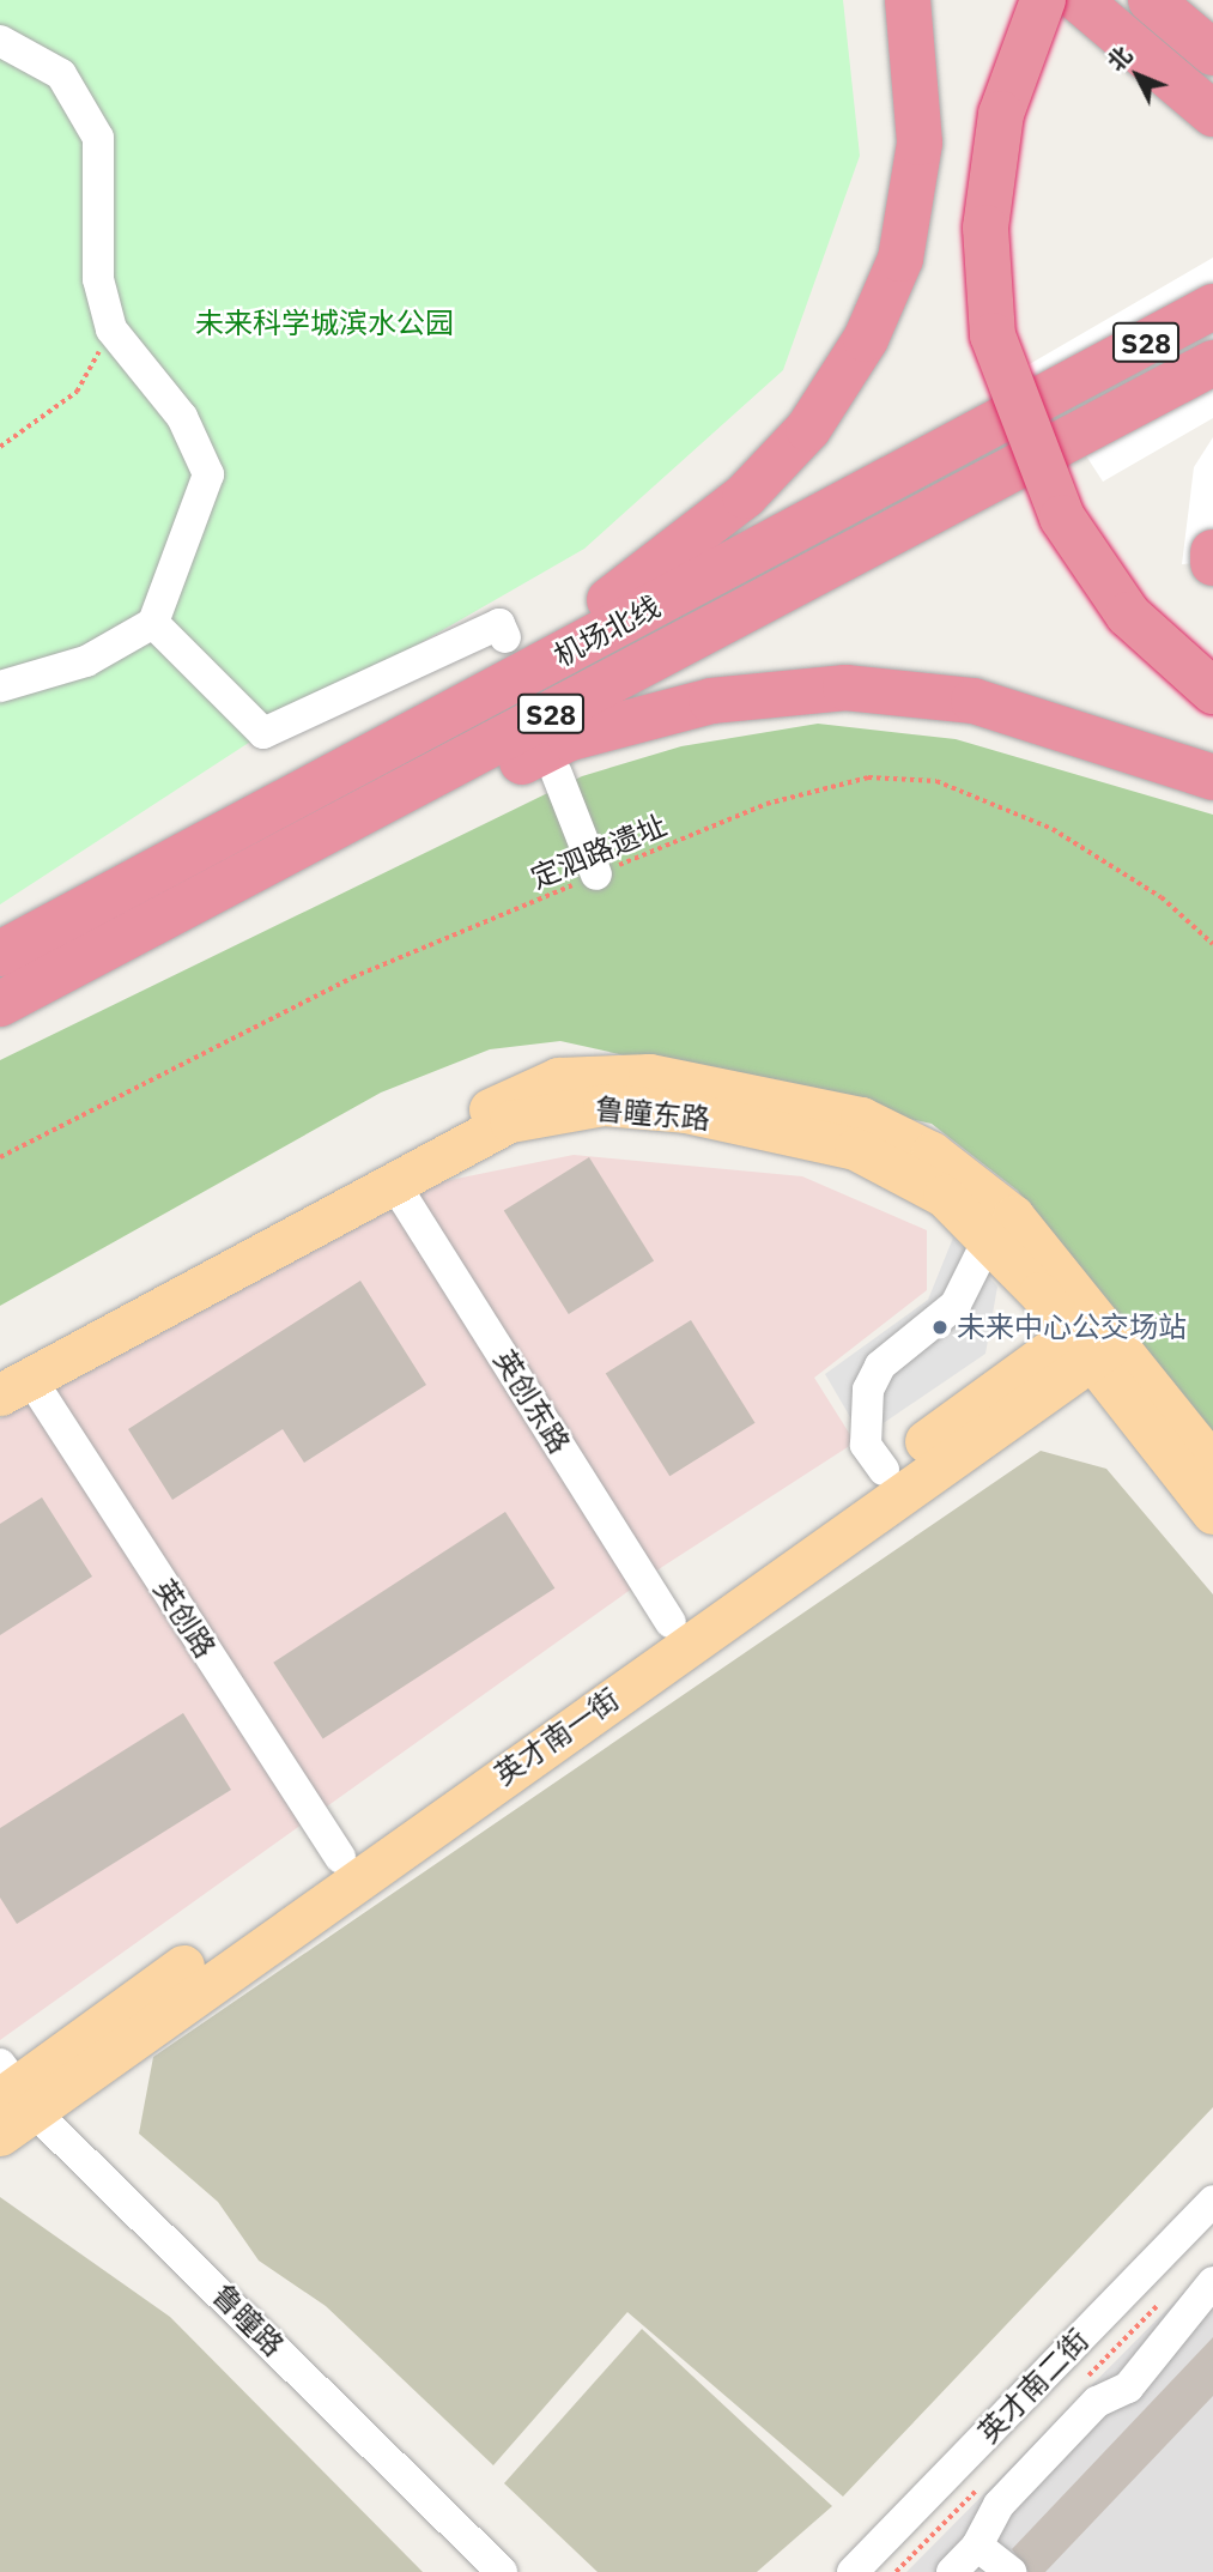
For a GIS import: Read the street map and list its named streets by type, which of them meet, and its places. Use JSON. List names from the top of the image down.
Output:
{
  "streets": {
    "highway": ["S28", "机场北线"],
    "main road": ["鲁瞳东路", "英才南一街"],
    "street": [
      "英创东路",
      "英创路",
      "鲁瞳路",
      "英才南二街"
    ],
    "path": ["定泗路遗址"]
  },
  "crossings": [
    ["鲁瞳东路", "英创东路"],
    ["鲁瞳东路", "英创路"],
    ["鲁瞳东路", "英才南一街"],
    ["英创东路", "英才南一街"],
    ["英创路", "英才南一街"],
    ["英才南一街", "鲁瞳路"]
  ],
  "parks": ["未来科学城滨水公园"],
  "places": ["未来中心公交场站"],
  "north": "top left"
}
